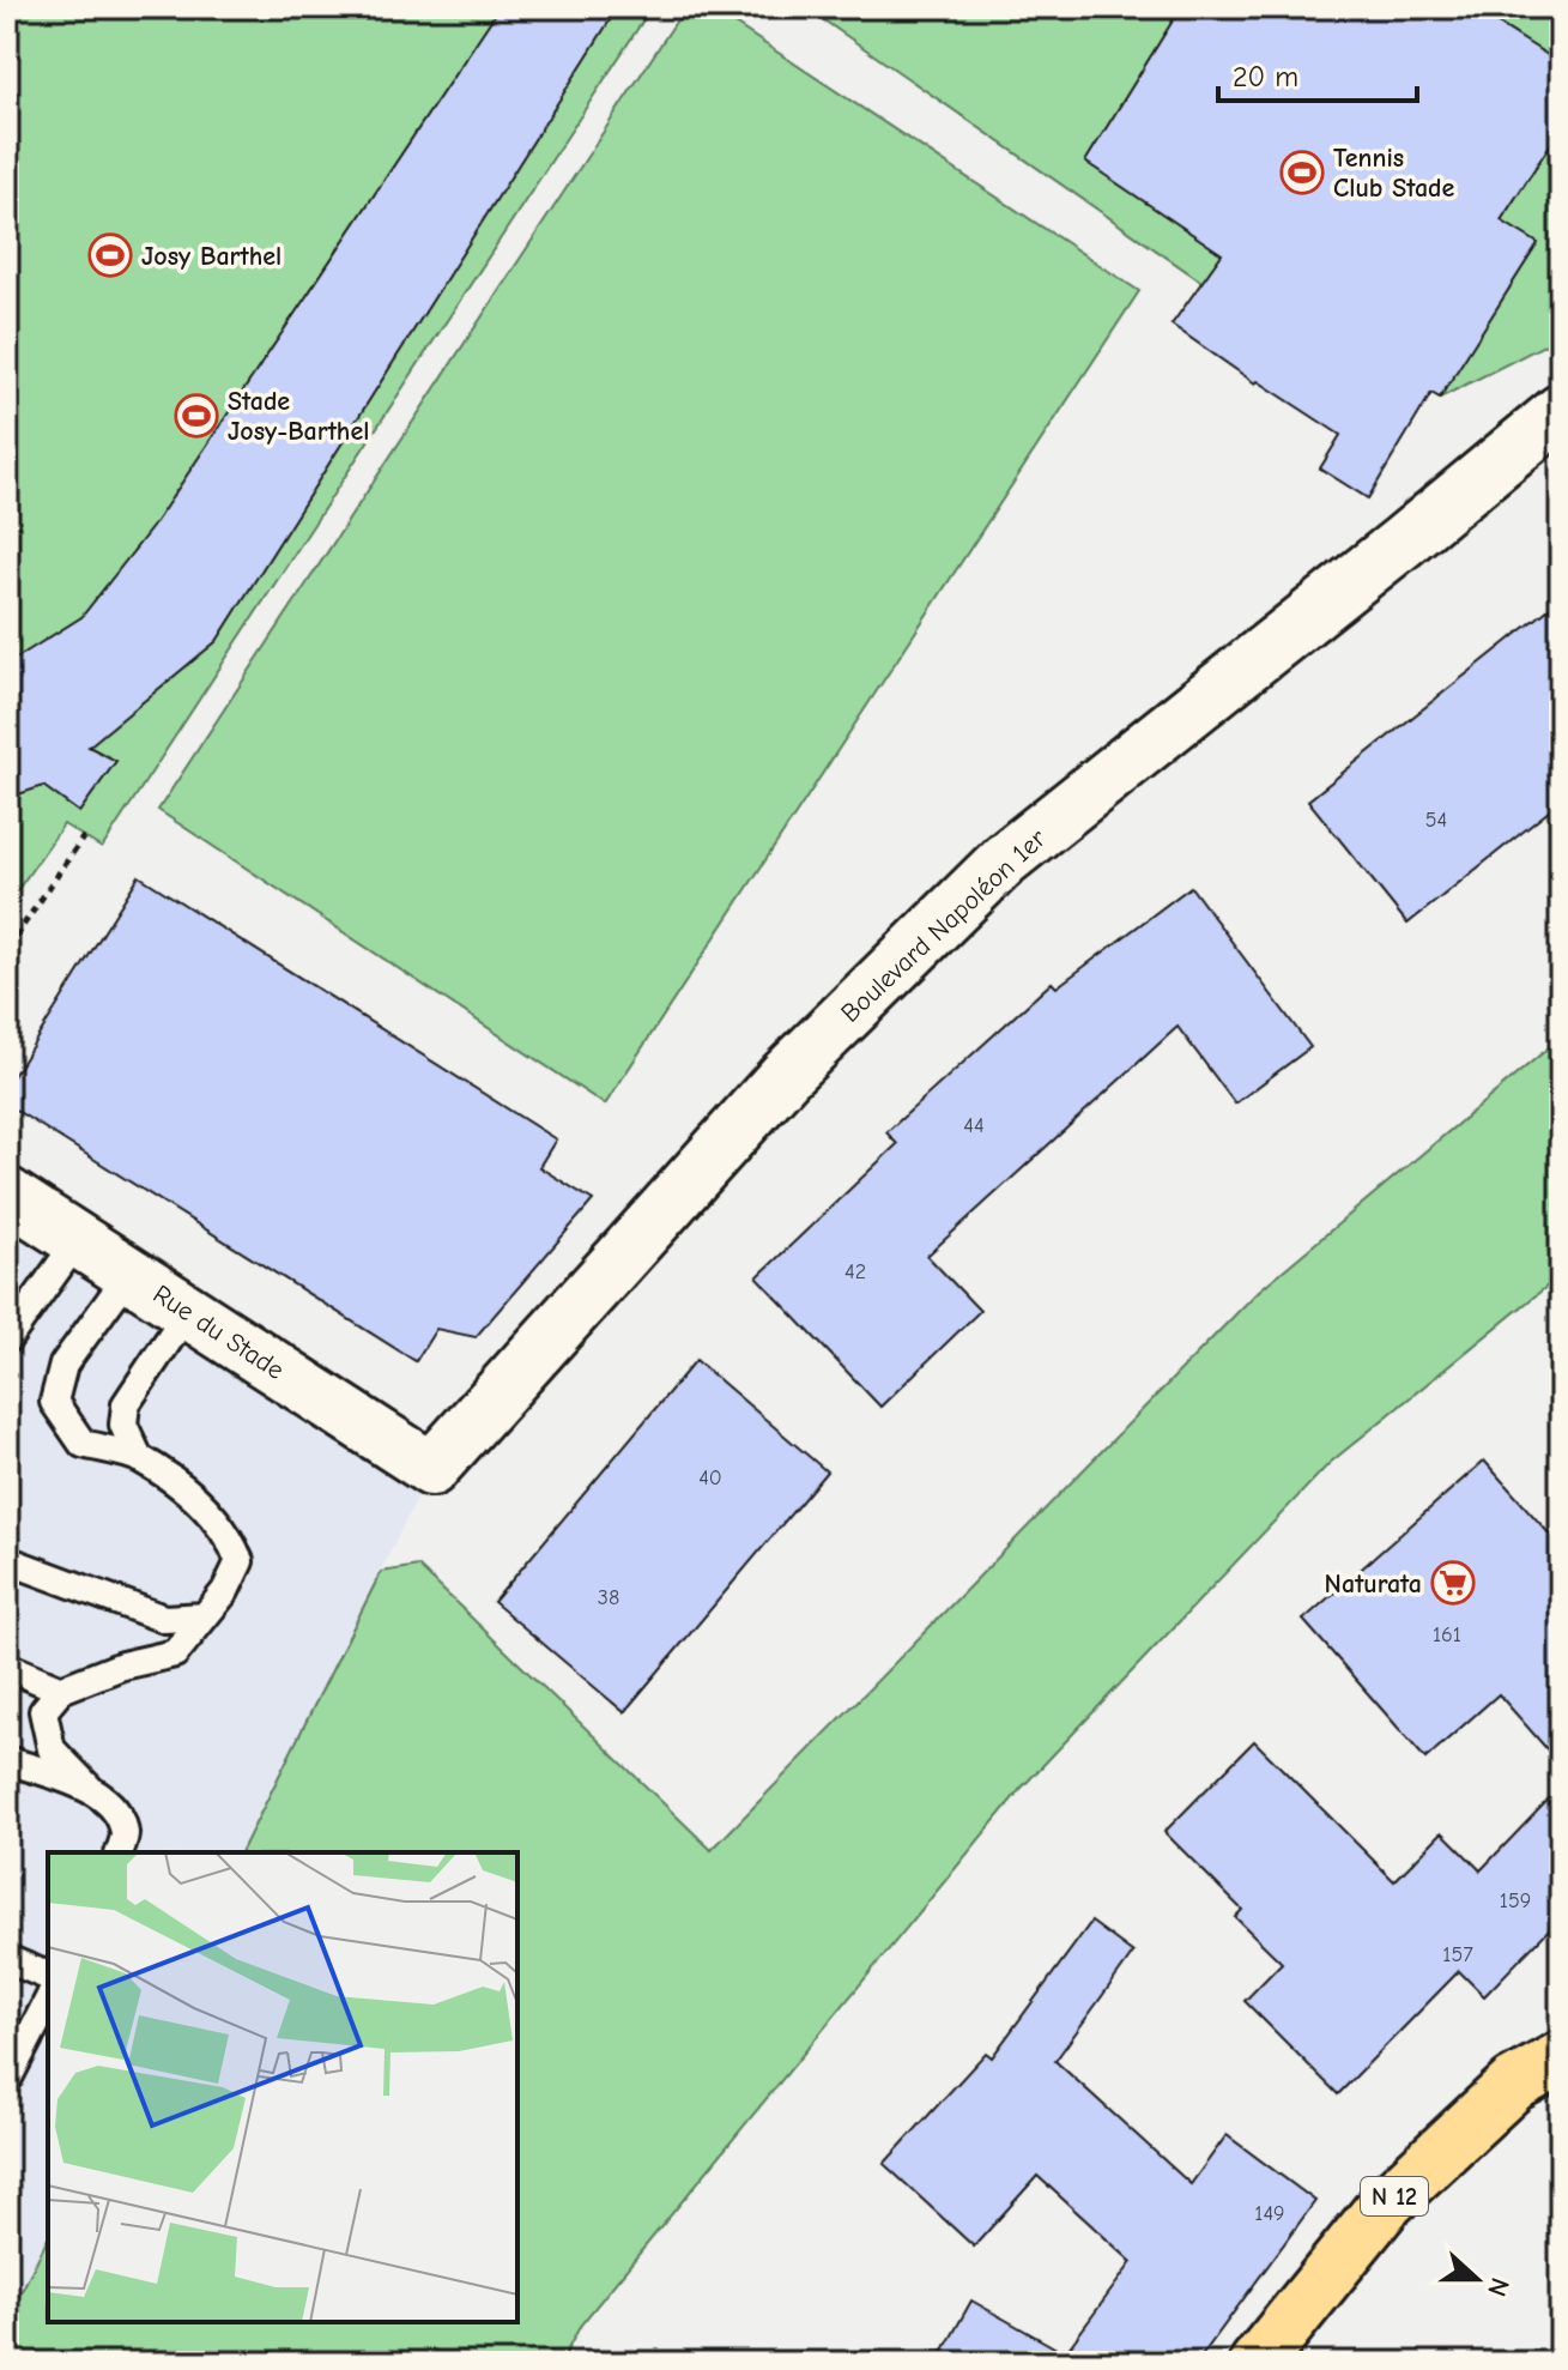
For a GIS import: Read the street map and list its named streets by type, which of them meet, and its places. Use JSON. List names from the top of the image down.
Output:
{
  "streets": {
    "main road": ["N 12"],
    "street": ["Boulevard Napoléon 1er", "Rue du Stade"]
  },
  "crossings": [
    ["Boulevard Napoléon 1er", "Rue du Stade"]
  ],
  "places": {
    "sports": ["Tennis Club Stade", "Josy Barthel", "Stade Josy-Barthel"],
    "supermarket": ["Naturata"]
  },
  "house_numbers": [
    "54",
    "44",
    "42",
    "40",
    "38",
    "161",
    "159",
    "157",
    "149"
  ],
  "scale_bar": "20 m",
  "north": "right"
}
